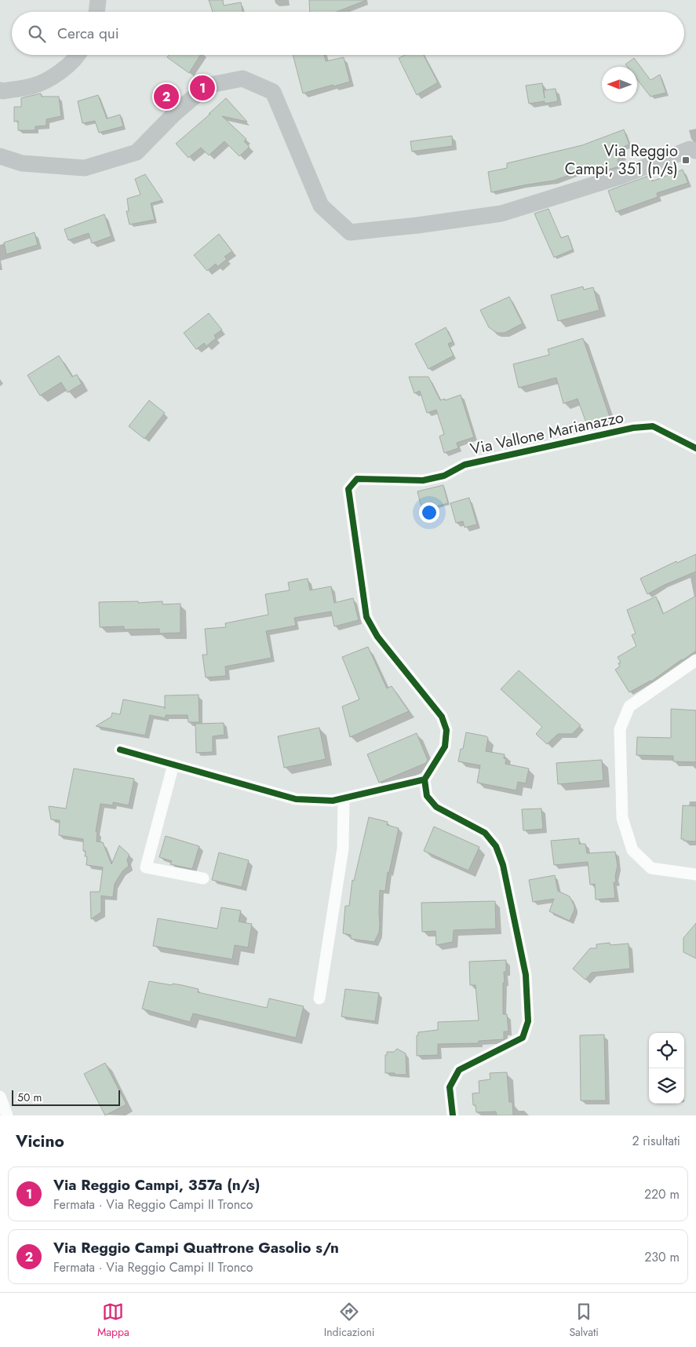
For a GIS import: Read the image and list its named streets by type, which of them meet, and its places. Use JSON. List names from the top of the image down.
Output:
{
  "streets": {
    "street": ["Via Vallone Marianazzo"]
  },
  "places": {
    "transit": ["Via Reggio Campi, 351 (n/s)"]
  },
  "scale_bar": "50 m",
  "north": "left",
  "page": {
    "search": "Cerca qui",
    "pins": ["1", "2"],
    "scale": "50 m",
    "heading": ["Vicino", "2 risultati"],
    "list": [
      {
        "mark": "1",
        "name": "Via Reggio Campi, 357a (n/s)",
        "note": "Fermata · Via Reggio Campi II Tronco",
        "value": "220 m"
      },
      {
        "mark": "2",
        "name": "Via Reggio Campi Quattrone Gasolio s/n",
        "note": "Fermata · Via Reggio Campi II Tronco",
        "value": "230 m"
      }
    ],
    "nav": ["Mappa", "Indicazioni", "Salvati"]
  }
}
